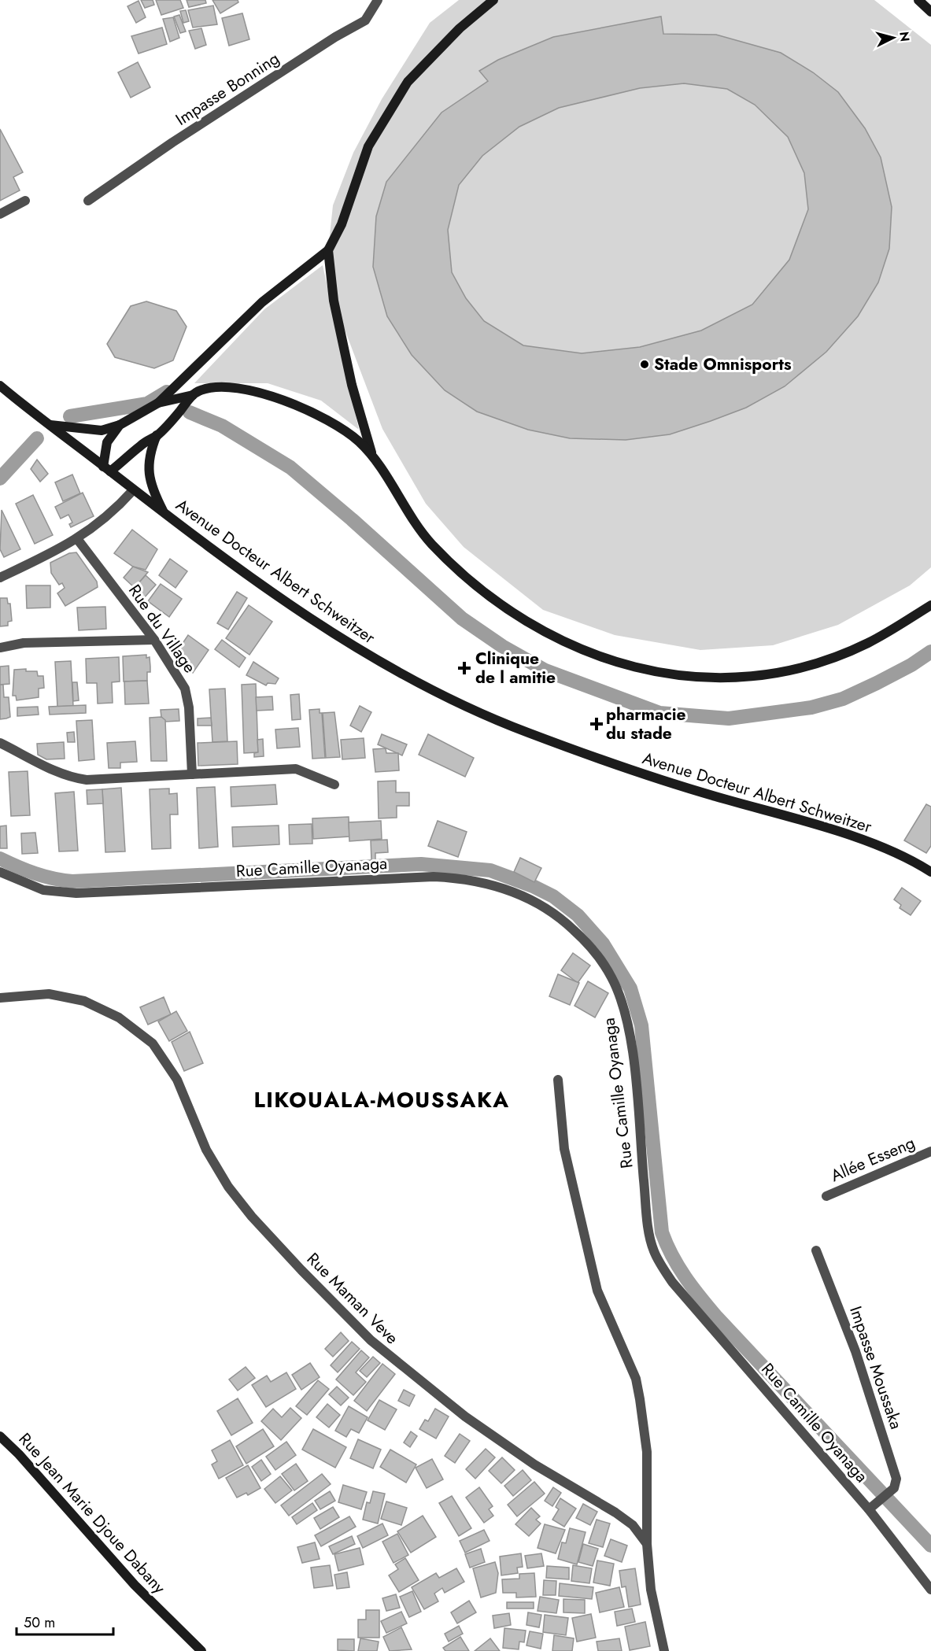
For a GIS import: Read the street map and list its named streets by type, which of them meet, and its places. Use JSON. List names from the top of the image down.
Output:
{
  "streets": {
    "main road": ["Avenue Docteur Albert Schweitzer", "Rue Jean Marie Djoue Dabany"],
    "street": [
      "Impasse Bonning",
      "Rue du Village",
      "Rue Camille Oyanaga",
      "Allée Esseng",
      "Rue Maman Veve",
      "Impasse Moussaka"
    ]
  },
  "crossings": [
    ["Rue Camille Oyanaga", "Impasse Moussaka"]
  ],
  "districts": ["LIKOUALA-MOUSSAKA"],
  "places": {
    "other": ["Stade Omnisports"],
    "health": ["Clinique de l amitie", "pharmacie du stade"]
  },
  "scale_bar": "50 m",
  "north": "right"
}
